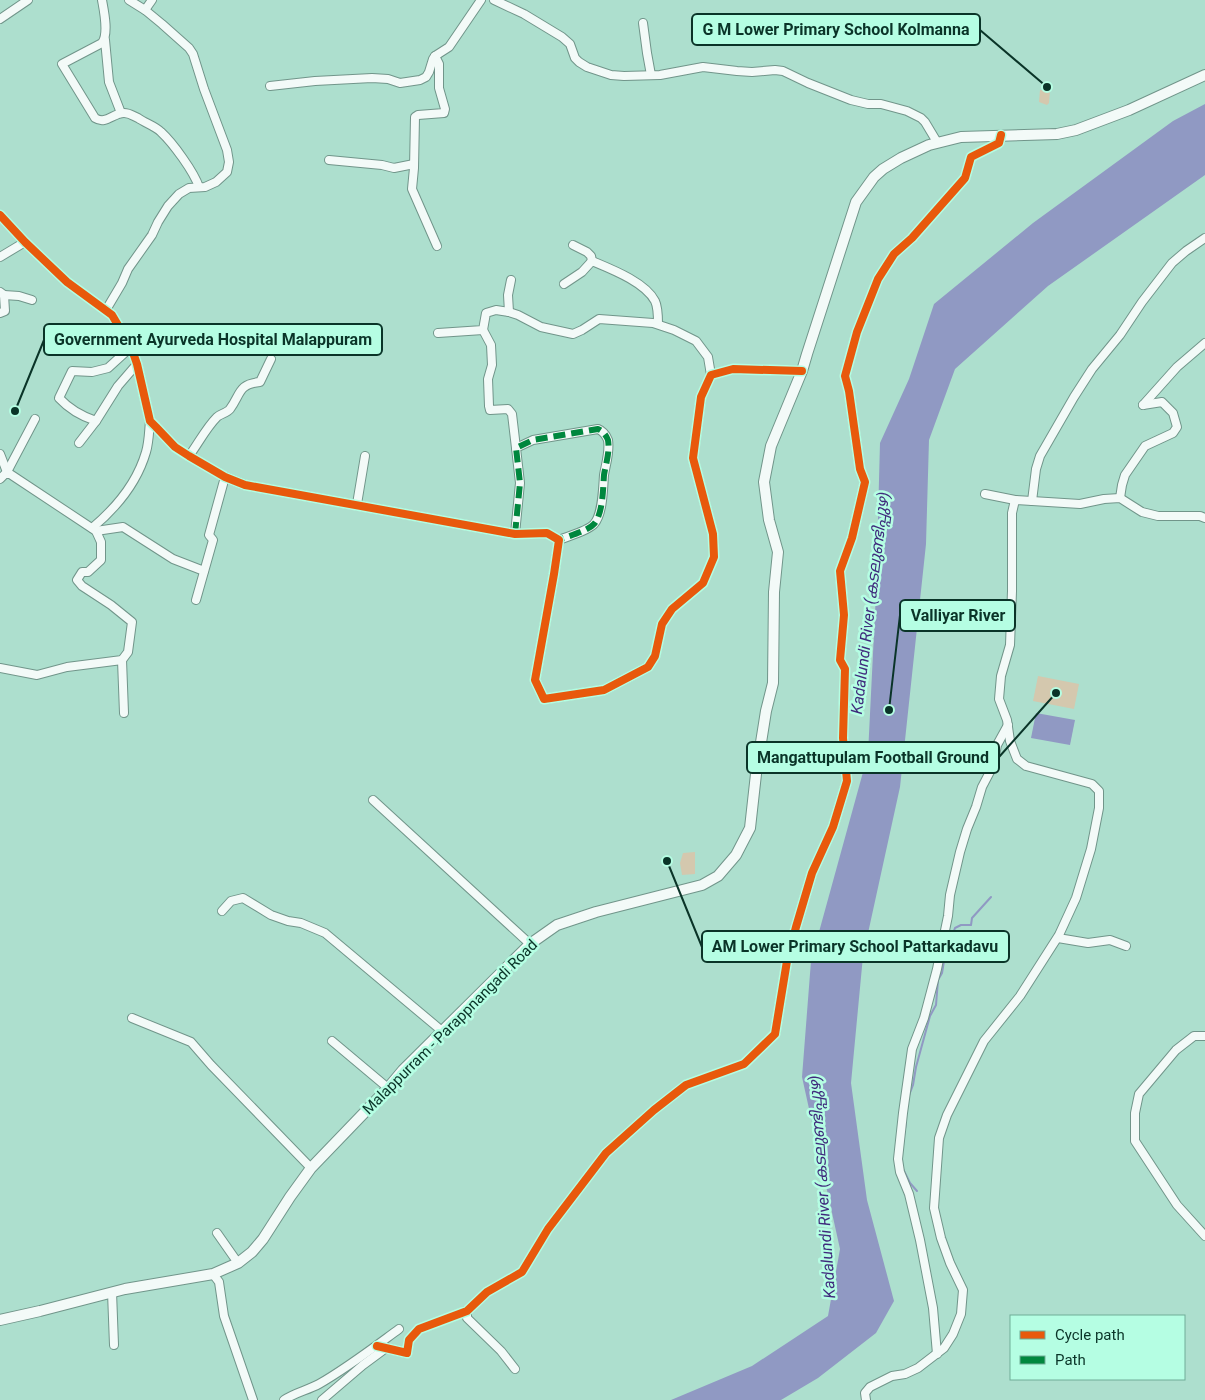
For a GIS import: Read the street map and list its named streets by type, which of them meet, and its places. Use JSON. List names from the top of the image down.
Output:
{
  "streets": {
    "main road": ["Malappurram - Parappnangadi Road"]
  },
  "water": ["Kadalundi River (കടലുണ്ടിപ്പുഴ)"],
  "places": [
    "G M Lower Primary School Kolmanna",
    "Government Ayurveda Hospital Malappuram",
    "Mangattupulam Football Ground",
    "Valliyar River",
    "AM Lower Primary School Pattarkadavu"
  ],
  "legend": ["Cycle path", "Path"]
}
